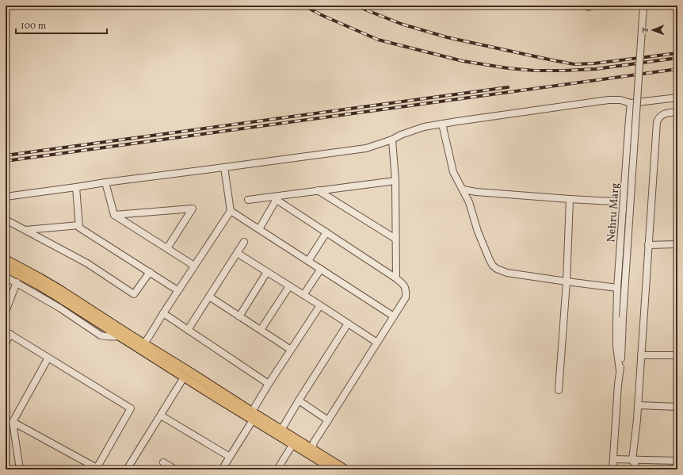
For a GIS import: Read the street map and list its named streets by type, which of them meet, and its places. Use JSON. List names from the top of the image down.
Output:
{
  "streets": {
    "street": ["Nehru Marg"]
  },
  "scale_bar": "100 m",
  "north": "left"
}
